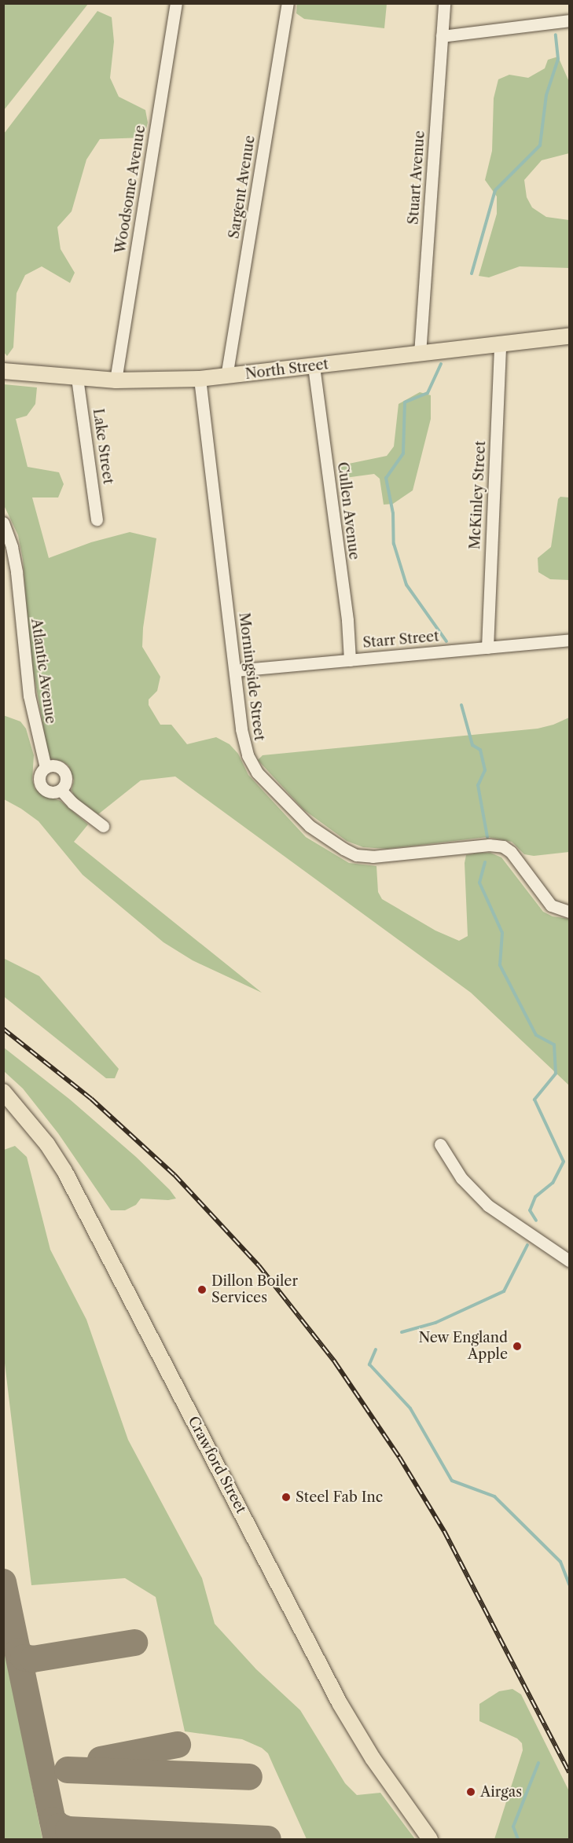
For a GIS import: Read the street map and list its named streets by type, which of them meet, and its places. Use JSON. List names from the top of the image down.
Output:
{
  "streets": {
    "main road": ["North Street", "Crawford Street"],
    "street": [
      "Stuart Avenue",
      "Sargent Avenue",
      "Woodsome Avenue",
      "Lake Street",
      "McKinley Street",
      "Cullen Avenue",
      "Starr Street",
      "Atlantic Avenue",
      "Morningside Street"
    ]
  },
  "crossings": [
    ["Stuart Avenue", "North Street"],
    ["Sargent Avenue", "North Street"],
    ["Woodsome Avenue", "North Street"],
    ["North Street", "Lake Street"],
    ["North Street", "McKinley Street"],
    ["North Street", "Cullen Avenue"],
    ["North Street", "Morningside Street"],
    ["McKinley Street", "Starr Street"],
    ["Cullen Avenue", "Starr Street"],
    ["Starr Street", "Morningside Street"]
  ],
  "places": [
    "Dillon Boiler Services",
    "New England Apple",
    "Steel Fab Inc",
    "Airgas"
  ]
}
